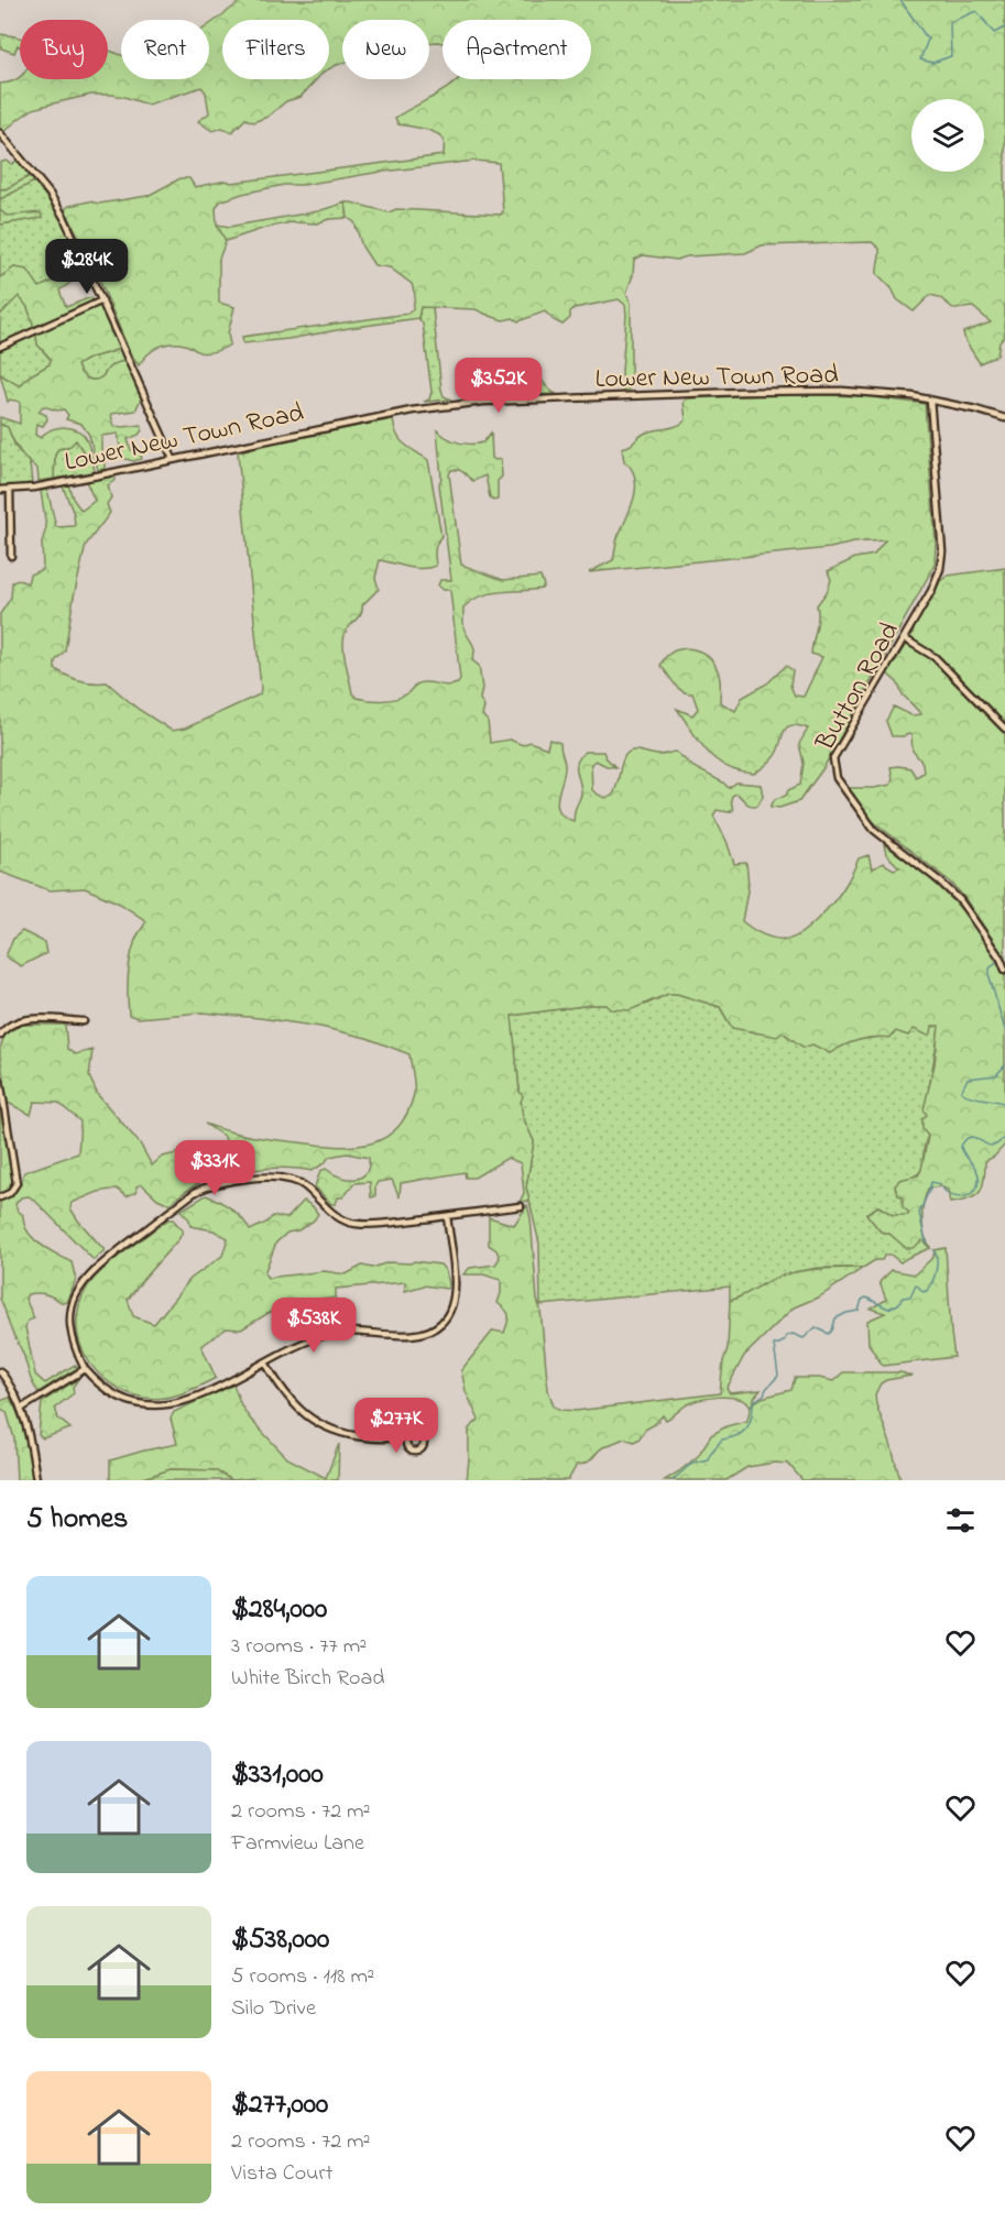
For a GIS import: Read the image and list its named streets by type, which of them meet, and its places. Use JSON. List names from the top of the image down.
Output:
{
  "streets": {
    "street": ["Lower New Town Road", "Button Road"]
  },
  "crossings": [
    ["Lower New Town Road", "Button Road"]
  ],
  "page": {
    "chip": [
      "Buy",
      "Rent",
      "Filters",
      "New",
      "Apartment"
    ],
    "price": [
      "$284K",
      "$352K",
      "$331K",
      "$538K",
      "$277K"
    ],
    "heading": "5 homes",
    "list": [
      {
        "name": "$284,000",
        "note": "3 rooms · 77 m² · White Birch Road"
      },
      {
        "name": "$331,000",
        "note": "2 rooms · 72 m² · Farmview Lane"
      },
      {
        "name": "$538,000",
        "note": "5 rooms · 118 m² · Silo Drive"
      },
      {
        "name": "$277,000",
        "note": "2 rooms · 72 m² · Vista Court"
      }
    ]
  }
}
